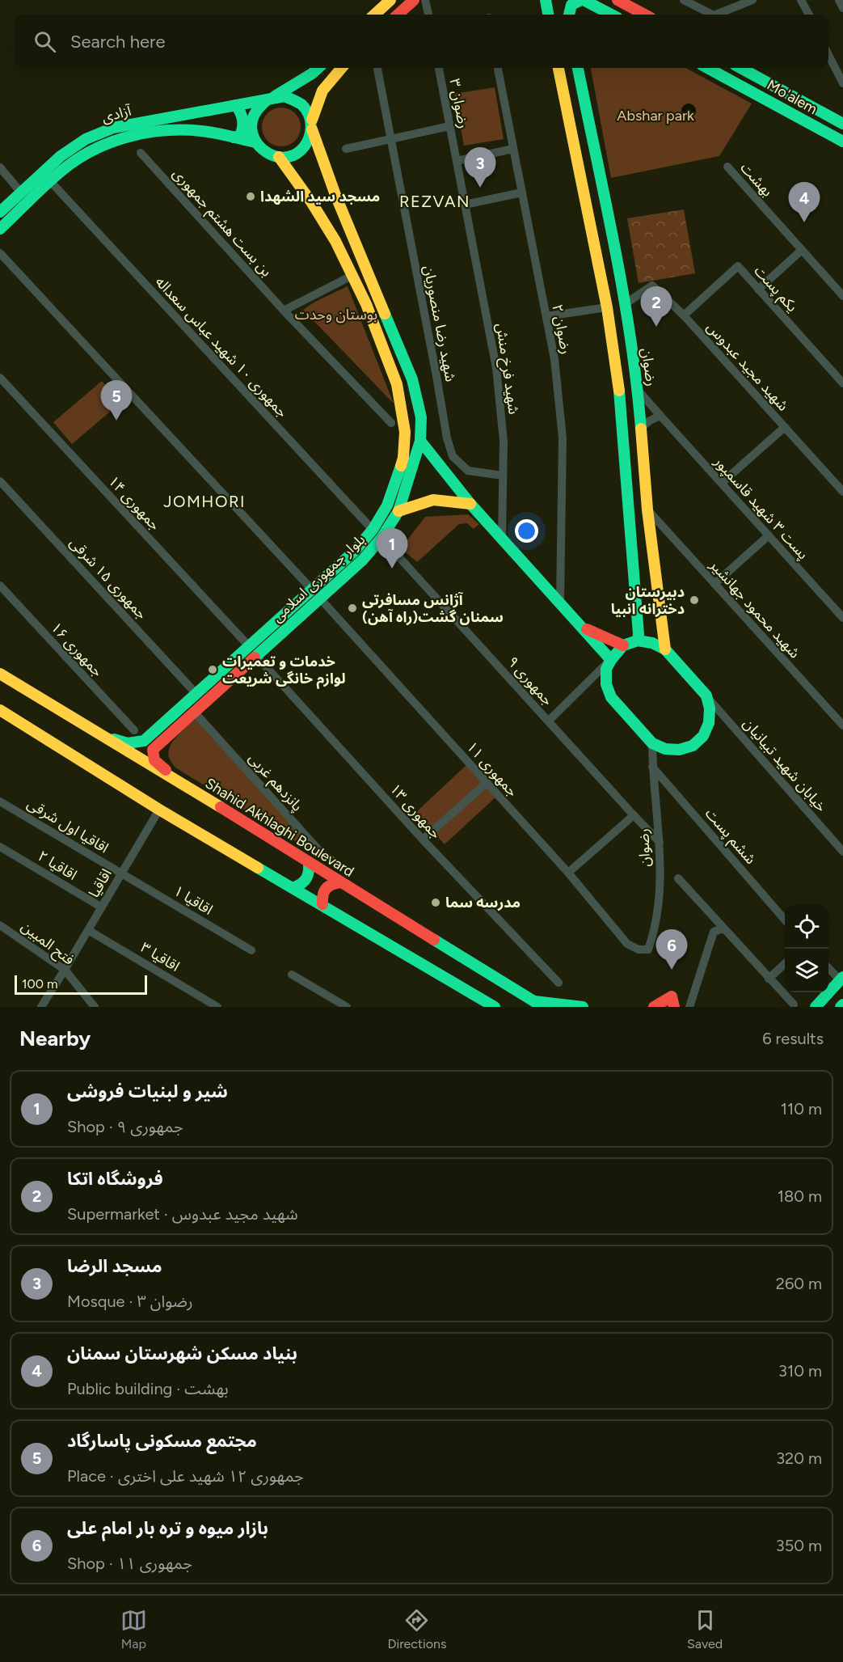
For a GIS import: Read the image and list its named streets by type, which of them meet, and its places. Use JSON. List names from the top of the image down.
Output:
{
  "streets": {
    "street": [
      "Mo'alem",
      "رضوان ۳",
      "آزادی",
      "بهشت",
      "بن بست هشتم جمهوری",
      "یکم پست",
      "شهید رضا منصوریان",
      "رضوان ۲",
      "جمهوری ۱۰ شهید عباس سعداله",
      "شهید مجید عبدوس",
      "رضوان",
      "شهید فرخ منش",
      "جمهوری ۱۴",
      "پست ۳ شهید قاسمپور",
      "جمهوری ۱۵ شرقی",
      "بلوار جمهوری اسلامی",
      "شهید محمود جهانشیر",
      "جمهوری ۱۶",
      "جمهوری ۹",
      "خیابان شهید تبیانیان",
      "جمهوری ۱۱",
      "پانزدهم غربی",
      "جمهوری ۱۳",
      "اقاقیا اول شرقی",
      "Shahid Akhlaghi Boulevard",
      "ششم پست",
      "اقاقیا ۲",
      "اقاقیا",
      "اقاقیا ۱",
      "فتح المبین",
      "اقاقیا ۳"
    ]
  },
  "crossings": [
    ["رضوان ۳", "شهید فرخ منش"],
    ["آزادی", "جمهوری ۱۰ شهید عباس سعداله"],
    ["آزادی", "بلوار جمهوری اسلامی"],
    ["یکم پست", "شهید مجید عبدوس"],
    ["شهید رضا منصوریان", "شهید فرخ منش"],
    ["جمهوری ۱۰ شهید عباس سعداله", "بلوار جمهوری اسلامی"],
    ["شهید مجید عبدوس", "رضوان"],
    ["رضوان", "پست ۳ شهید قاسمپور"],
    ["رضوان", "شهید محمود جهانشیر"],
    ["رضوان", "جمهوری ۹"],
    ["رضوان", "خیابان شهید تبیانیان"],
    ["رضوان", "جمهوری ۱۱"],
    ["رضوان", "ششم پست"],
    ["جمهوری ۱۴", "بلوار جمهوری اسلامی"],
    ["جمهوری ۱۵ شرقی", "بلوار جمهوری اسلامی"],
    ["بلوار جمهوری اسلامی", "جمهوری ۹"],
    ["بلوار جمهوری اسلامی", "جمهوری ۱۱"],
    ["بلوار جمهوری اسلامی", "پانزدهم غربی"],
    ["بلوار جمهوری اسلامی", "جمهوری ۱۳"],
    ["اقاقیا اول شرقی", "اقاقیا"],
    ["اقاقیا اول شرقی", "اقاقیا ۱"],
    ["اقاقیا ۲", "اقاقیا"],
    ["اقاقیا", "اقاقیا ۱"],
    ["اقاقیا", "فتح المبین"],
    ["اقاقیا", "اقاقیا ۳"]
  ],
  "districts": ["REZVAN", "JOMHORI"],
  "parks": ["Abshar park", "بوستان وحدت"],
  "places": [
    "مسجد سید الشهدا",
    "دبیرستان دخترانه انبیا",
    "آژانس مسافرتی سمنان گشت(راه آهن)",
    "خدمات و تعمیرات لوازم خانگی شریعت",
    "مدرسه سما"
  ],
  "scale_bar": "100 m",
  "page": {
    "search": "Search here",
    "pins": [
      "3",
      "4",
      "2",
      "5",
      "1",
      "6"
    ],
    "scale": "100 m",
    "heading": ["Nearby", "6 results"],
    "list": [
      {
        "mark": "1",
        "name": "شیر و لبنیات فروشی",
        "note": "Shop · جمهوری ۹",
        "value": "110 m"
      },
      {
        "mark": "2",
        "name": "فروشگاه اتکا",
        "note": "Supermarket · شهید مجید عبدوس",
        "value": "180 m"
      },
      {
        "mark": "3",
        "name": "مسجد الرضا",
        "note": "Mosque · رضوان ۳",
        "value": "260 m"
      },
      {
        "mark": "4",
        "name": "بنیاد مسکن شهرستان سمنان",
        "note": "Public building · بهشت",
        "value": "310 m"
      },
      {
        "mark": "5",
        "name": "مجتمع مسکونی پاسارگاد",
        "note": "Place · جمهوری ۱۲ شهید علی اختری",
        "value": "320 m"
      },
      {
        "mark": "6",
        "name": "بازار میوه و تره بار امام علی",
        "note": "Shop · جمهوری ۱۱",
        "value": "350 m"
      }
    ],
    "nav": ["Map", "Directions", "Saved"]
  }
}
